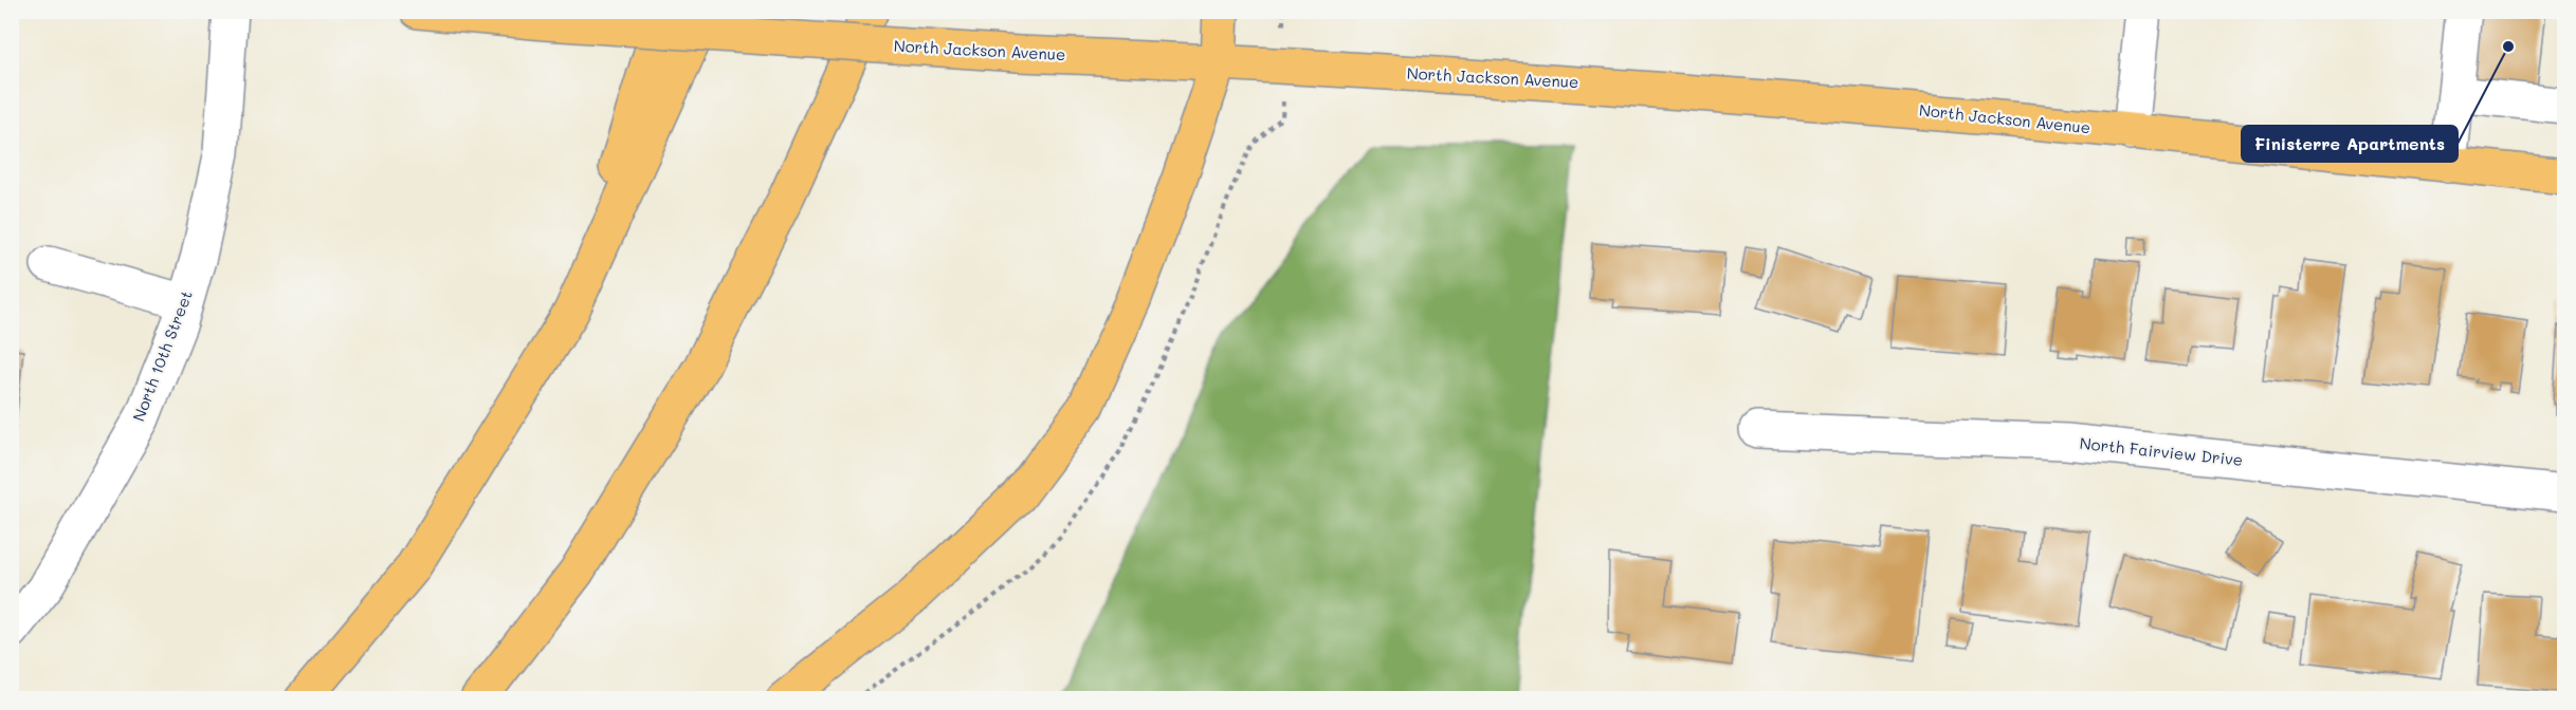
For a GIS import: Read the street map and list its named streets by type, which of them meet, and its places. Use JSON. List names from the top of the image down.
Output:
{
  "streets": {
    "main road": ["North Jackson Avenue"],
    "street": ["North 10th Street", "North Fairview Drive"]
  },
  "places": ["Finisterre Apartments"]
}
